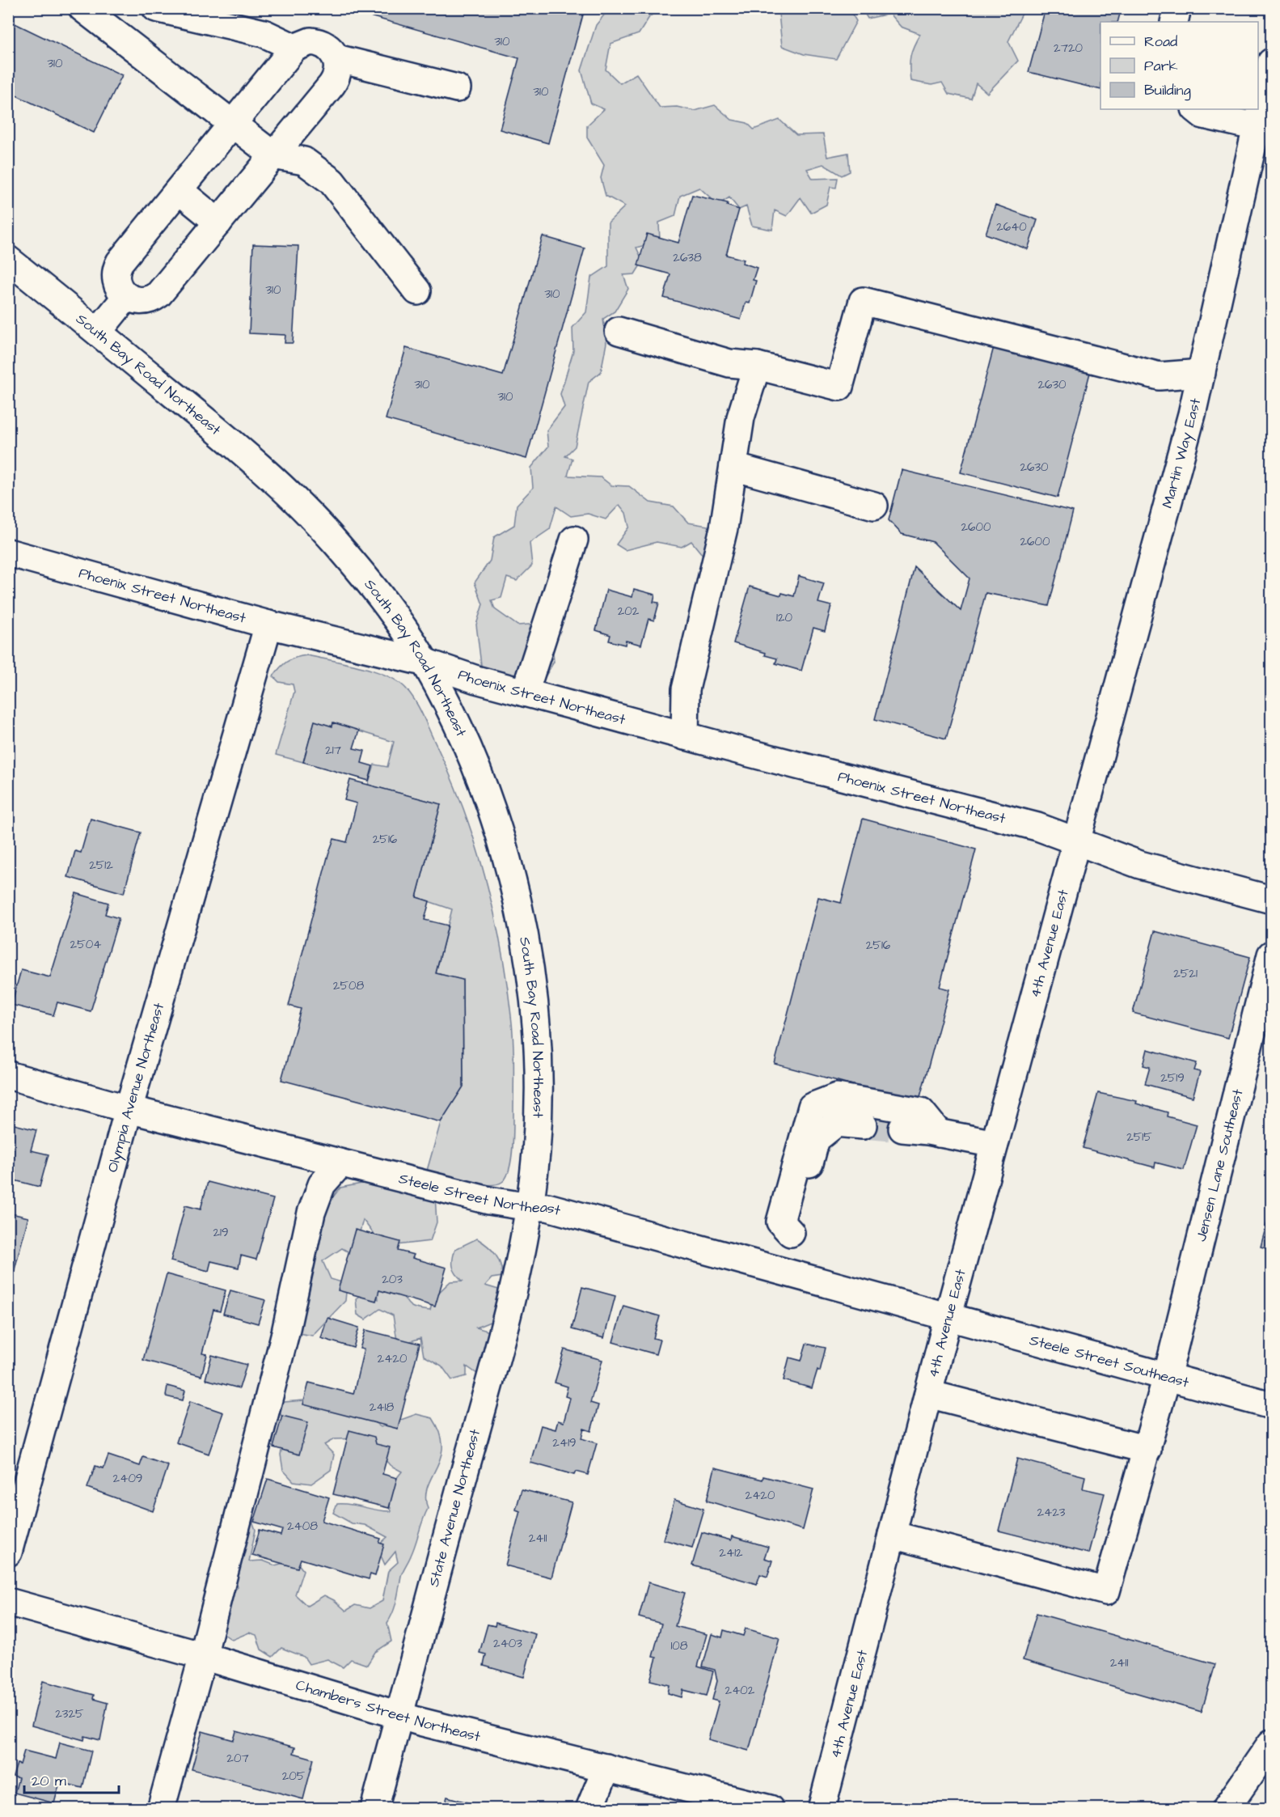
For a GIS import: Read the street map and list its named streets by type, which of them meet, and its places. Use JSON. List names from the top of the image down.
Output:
{
  "streets": {
    "street": [
      "South Bay Road Northeast",
      "Martin Way East",
      "Phoenix Street Northeast",
      "4th Avenue East",
      "Olympia Avenue Northeast",
      "Jensen Lane Southeast",
      "Steele Street Northeast",
      "Steele Street Southeast",
      "State Avenue Northeast",
      "Chambers Street Northeast"
    ]
  },
  "crossings": [
    ["South Bay Road Northeast", "Phoenix Street Northeast"],
    ["South Bay Road Northeast", "Steele Street Northeast"],
    ["South Bay Road Northeast", "State Avenue Northeast"],
    ["Martin Way East", "Phoenix Street Northeast"],
    ["Martin Way East", "4th Avenue East"],
    ["Phoenix Street Northeast", "4th Avenue East"],
    ["Phoenix Street Northeast", "Olympia Avenue Northeast"],
    ["4th Avenue East", "Jensen Lane Southeast"],
    ["4th Avenue East", "Steele Street Northeast"],
    ["4th Avenue East", "Steele Street Southeast"],
    ["Olympia Avenue Northeast", "Steele Street Northeast"],
    ["Jensen Lane Southeast", "Steele Street Southeast"],
    ["Steele Street Northeast", "Steele Street Southeast"],
    ["Steele Street Northeast", "State Avenue Northeast"],
    ["State Avenue Northeast", "Chambers Street Northeast"]
  ],
  "house_numbers": [
    "310",
    "2720",
    "310",
    "310",
    "2640",
    "2638",
    "310",
    "310",
    "310",
    "2630",
    "310",
    "2630",
    "2600",
    "2600",
    "202",
    "120",
    "217",
    "2516",
    "2512",
    "2504",
    "2516",
    "2521",
    "2508",
    "2519",
    "2515",
    "219",
    "203",
    "2420",
    "2418",
    "2419",
    "2409",
    "2420",
    "2423",
    "2408",
    "2411",
    "2412",
    "2403",
    "108",
    "2411",
    "2402",
    "2325",
    "207",
    "205"
  ],
  "legend": ["Road", "Park", "Building"],
  "scale_bar": "20 m"
}
